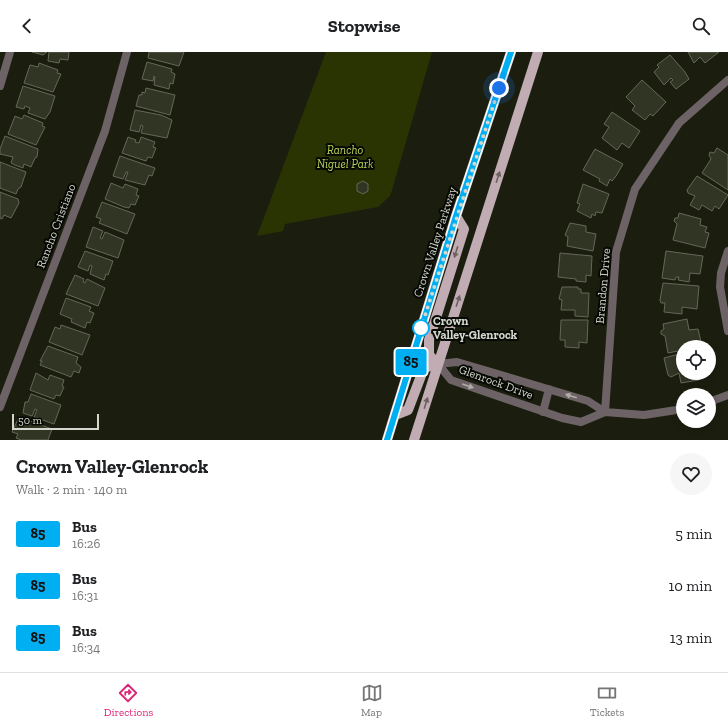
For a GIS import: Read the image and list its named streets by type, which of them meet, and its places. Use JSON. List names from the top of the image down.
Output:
{
  "streets": {
    "main road": ["Crown Valley Parkway"],
    "street": ["Rancho Cristiano", "Brandon Drive", "Glenrock Drive"]
  },
  "crossings": [
    ["Brandon Drive", "Glenrock Drive"]
  ],
  "parks": ["Rancho Niguel Park"],
  "places": ["Crown Valley-Glenrock"],
  "lines": ["bus line 85"],
  "scale_bar": "50 m",
  "page": {
    "header": "Stopwise",
    "on_map": "85",
    "scale": "50 m",
    "heading": ["Crown Valley-Glenrock", "Walk · 2 min · 140 m"],
    "list": [
      {
        "mark": "85",
        "name": "Bus",
        "note": "16:26",
        "value": "5 min"
      },
      {
        "mark": "85",
        "name": "Bus",
        "note": "16:31",
        "value": "10 min"
      },
      {
        "mark": "85",
        "name": "Bus",
        "note": "16:34",
        "value": "13 min"
      }
    ],
    "tabs": ["Directions", "Map", "Tickets"]
  }
}
